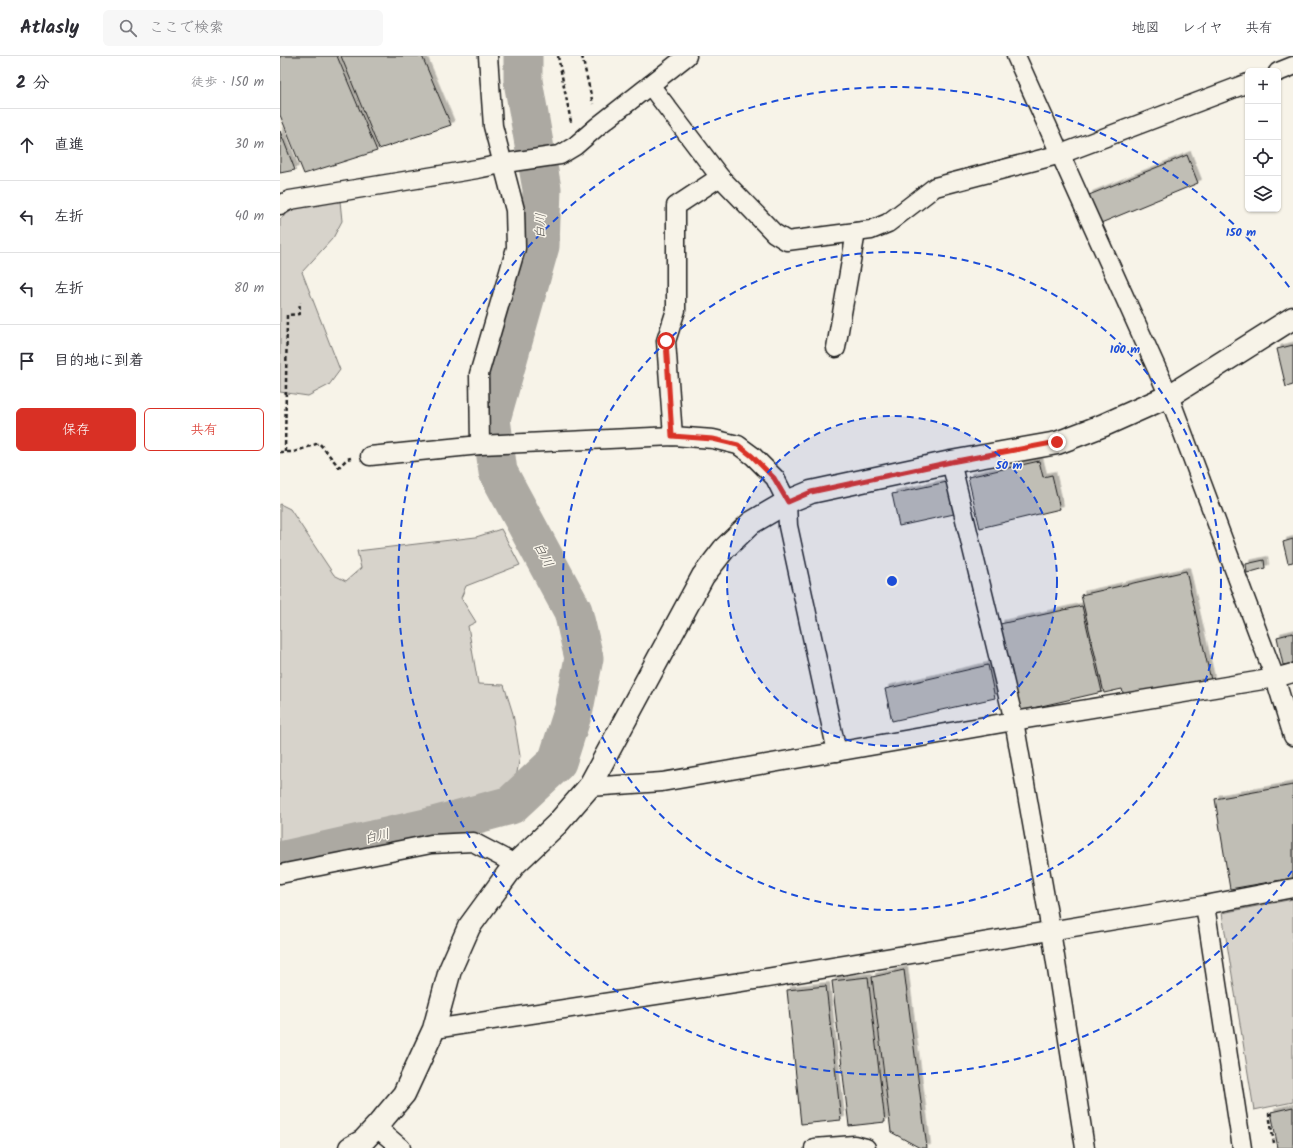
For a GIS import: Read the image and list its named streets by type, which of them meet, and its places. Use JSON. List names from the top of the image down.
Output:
{
  "water": ["白川"],
  "page": {
    "header": "Atlasly",
    "search": "ここで検索",
    "nav": ["地図", "レイヤ", "共有"],
    "heading": ["2 分", "徒歩 · 150 m"],
    "map_buttons": ["+", "−"],
    "list": [
      ["直進", "30 m"],
      ["左折", "40 m"],
      ["左折", "80 m"],
      "目的地に到着"
    ],
    "buttons": ["保存", "共有"]
  },
  "rings": ["150 m", "100 m", "50 m"]
}
